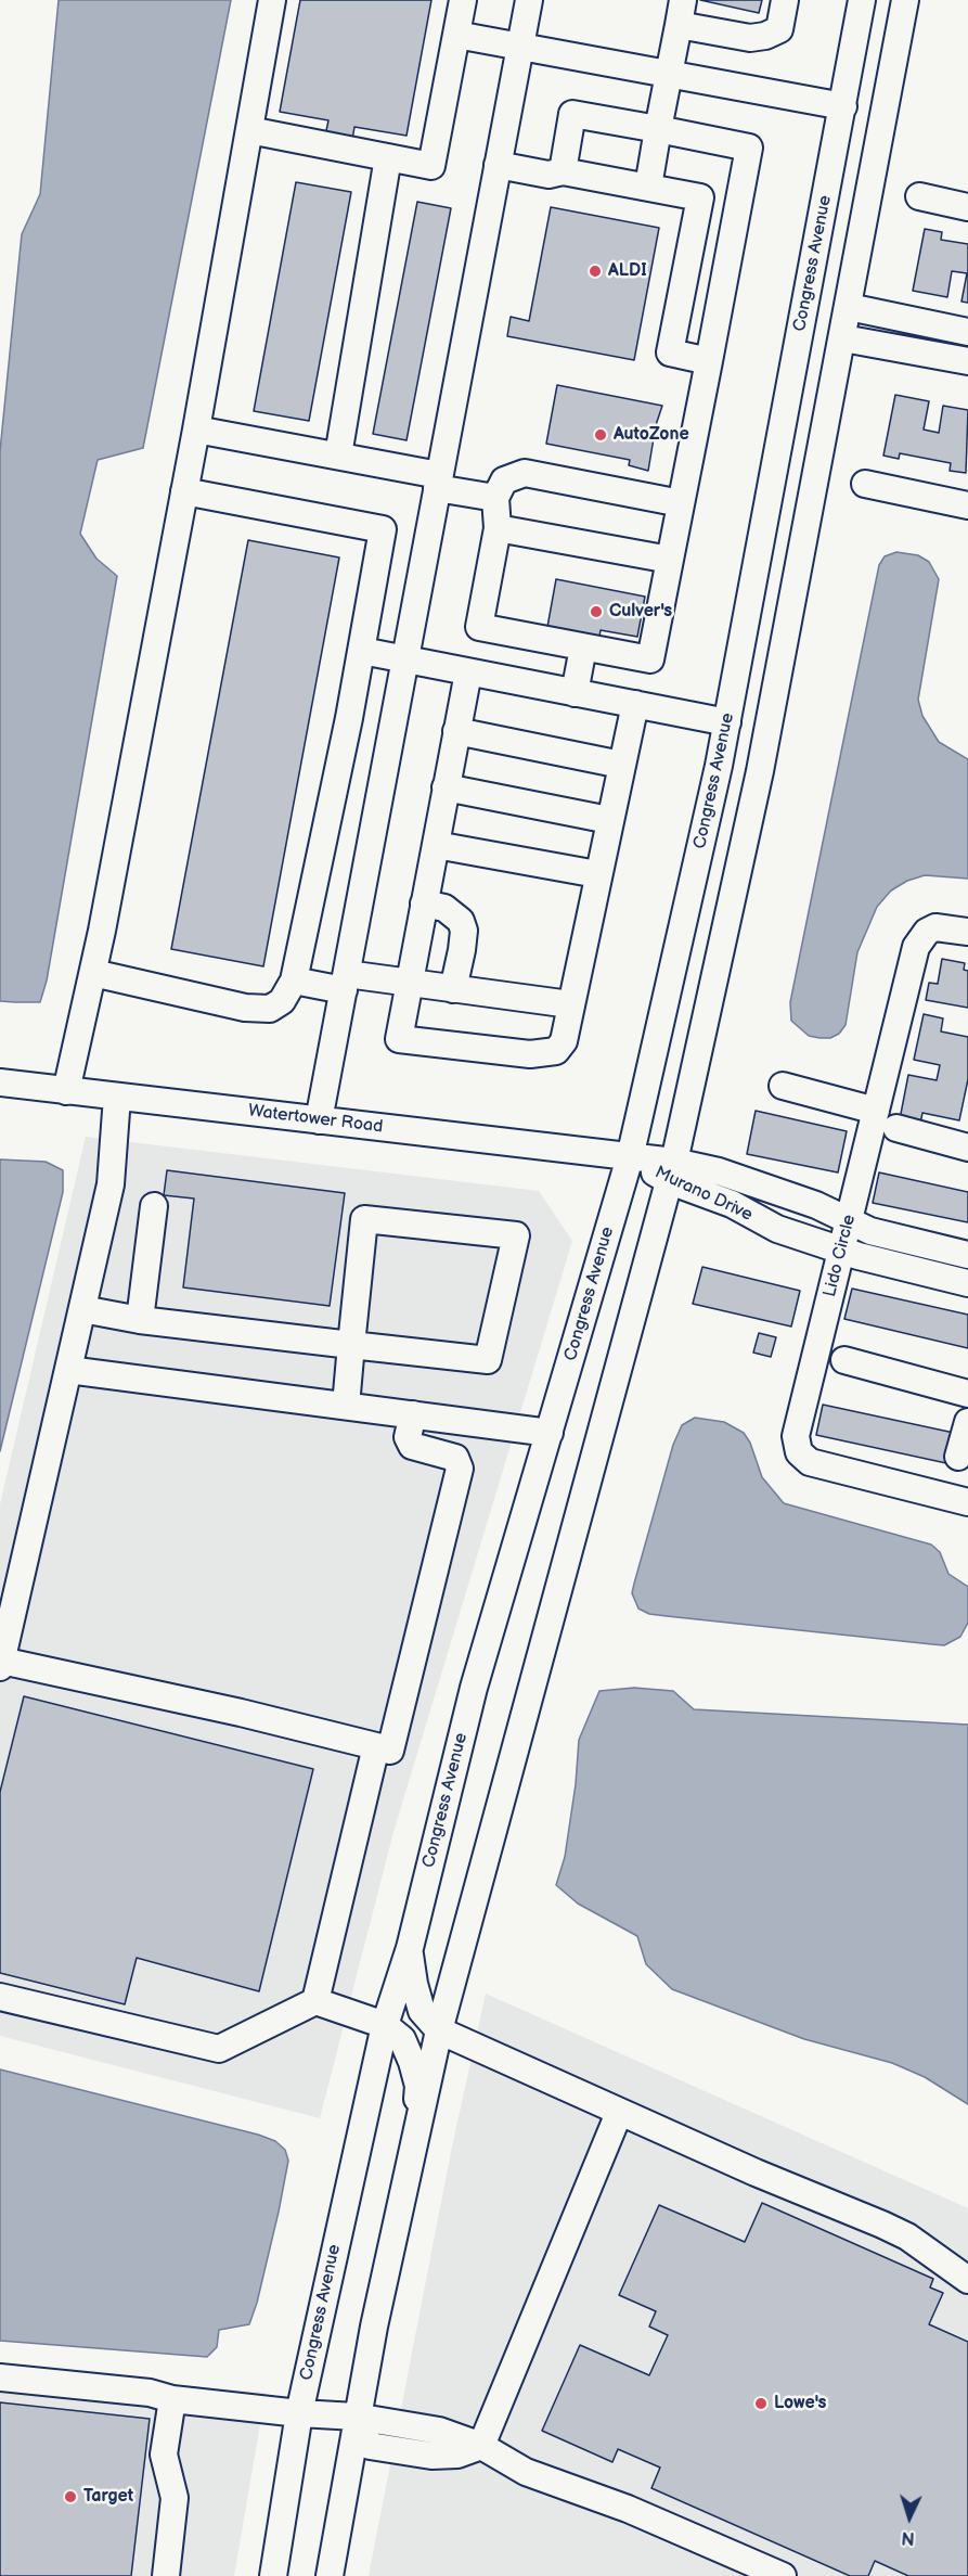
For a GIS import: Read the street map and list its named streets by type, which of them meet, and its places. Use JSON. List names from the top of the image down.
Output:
{
  "streets": {
    "street": [
      "Congress Avenue",
      "Watertower Road",
      "Murano Drive",
      "Lido Circle"
    ]
  },
  "crossings": [
    ["Congress Avenue", "Watertower Road"],
    ["Congress Avenue", "Murano Drive"],
    ["Watertower Road", "Murano Drive"],
    ["Murano Drive", "Lido Circle"]
  ],
  "places": [
    "ALDI",
    "AutoZone",
    "Culver's",
    "Lowe's",
    "Target"
  ],
  "north": "bottom"
}
